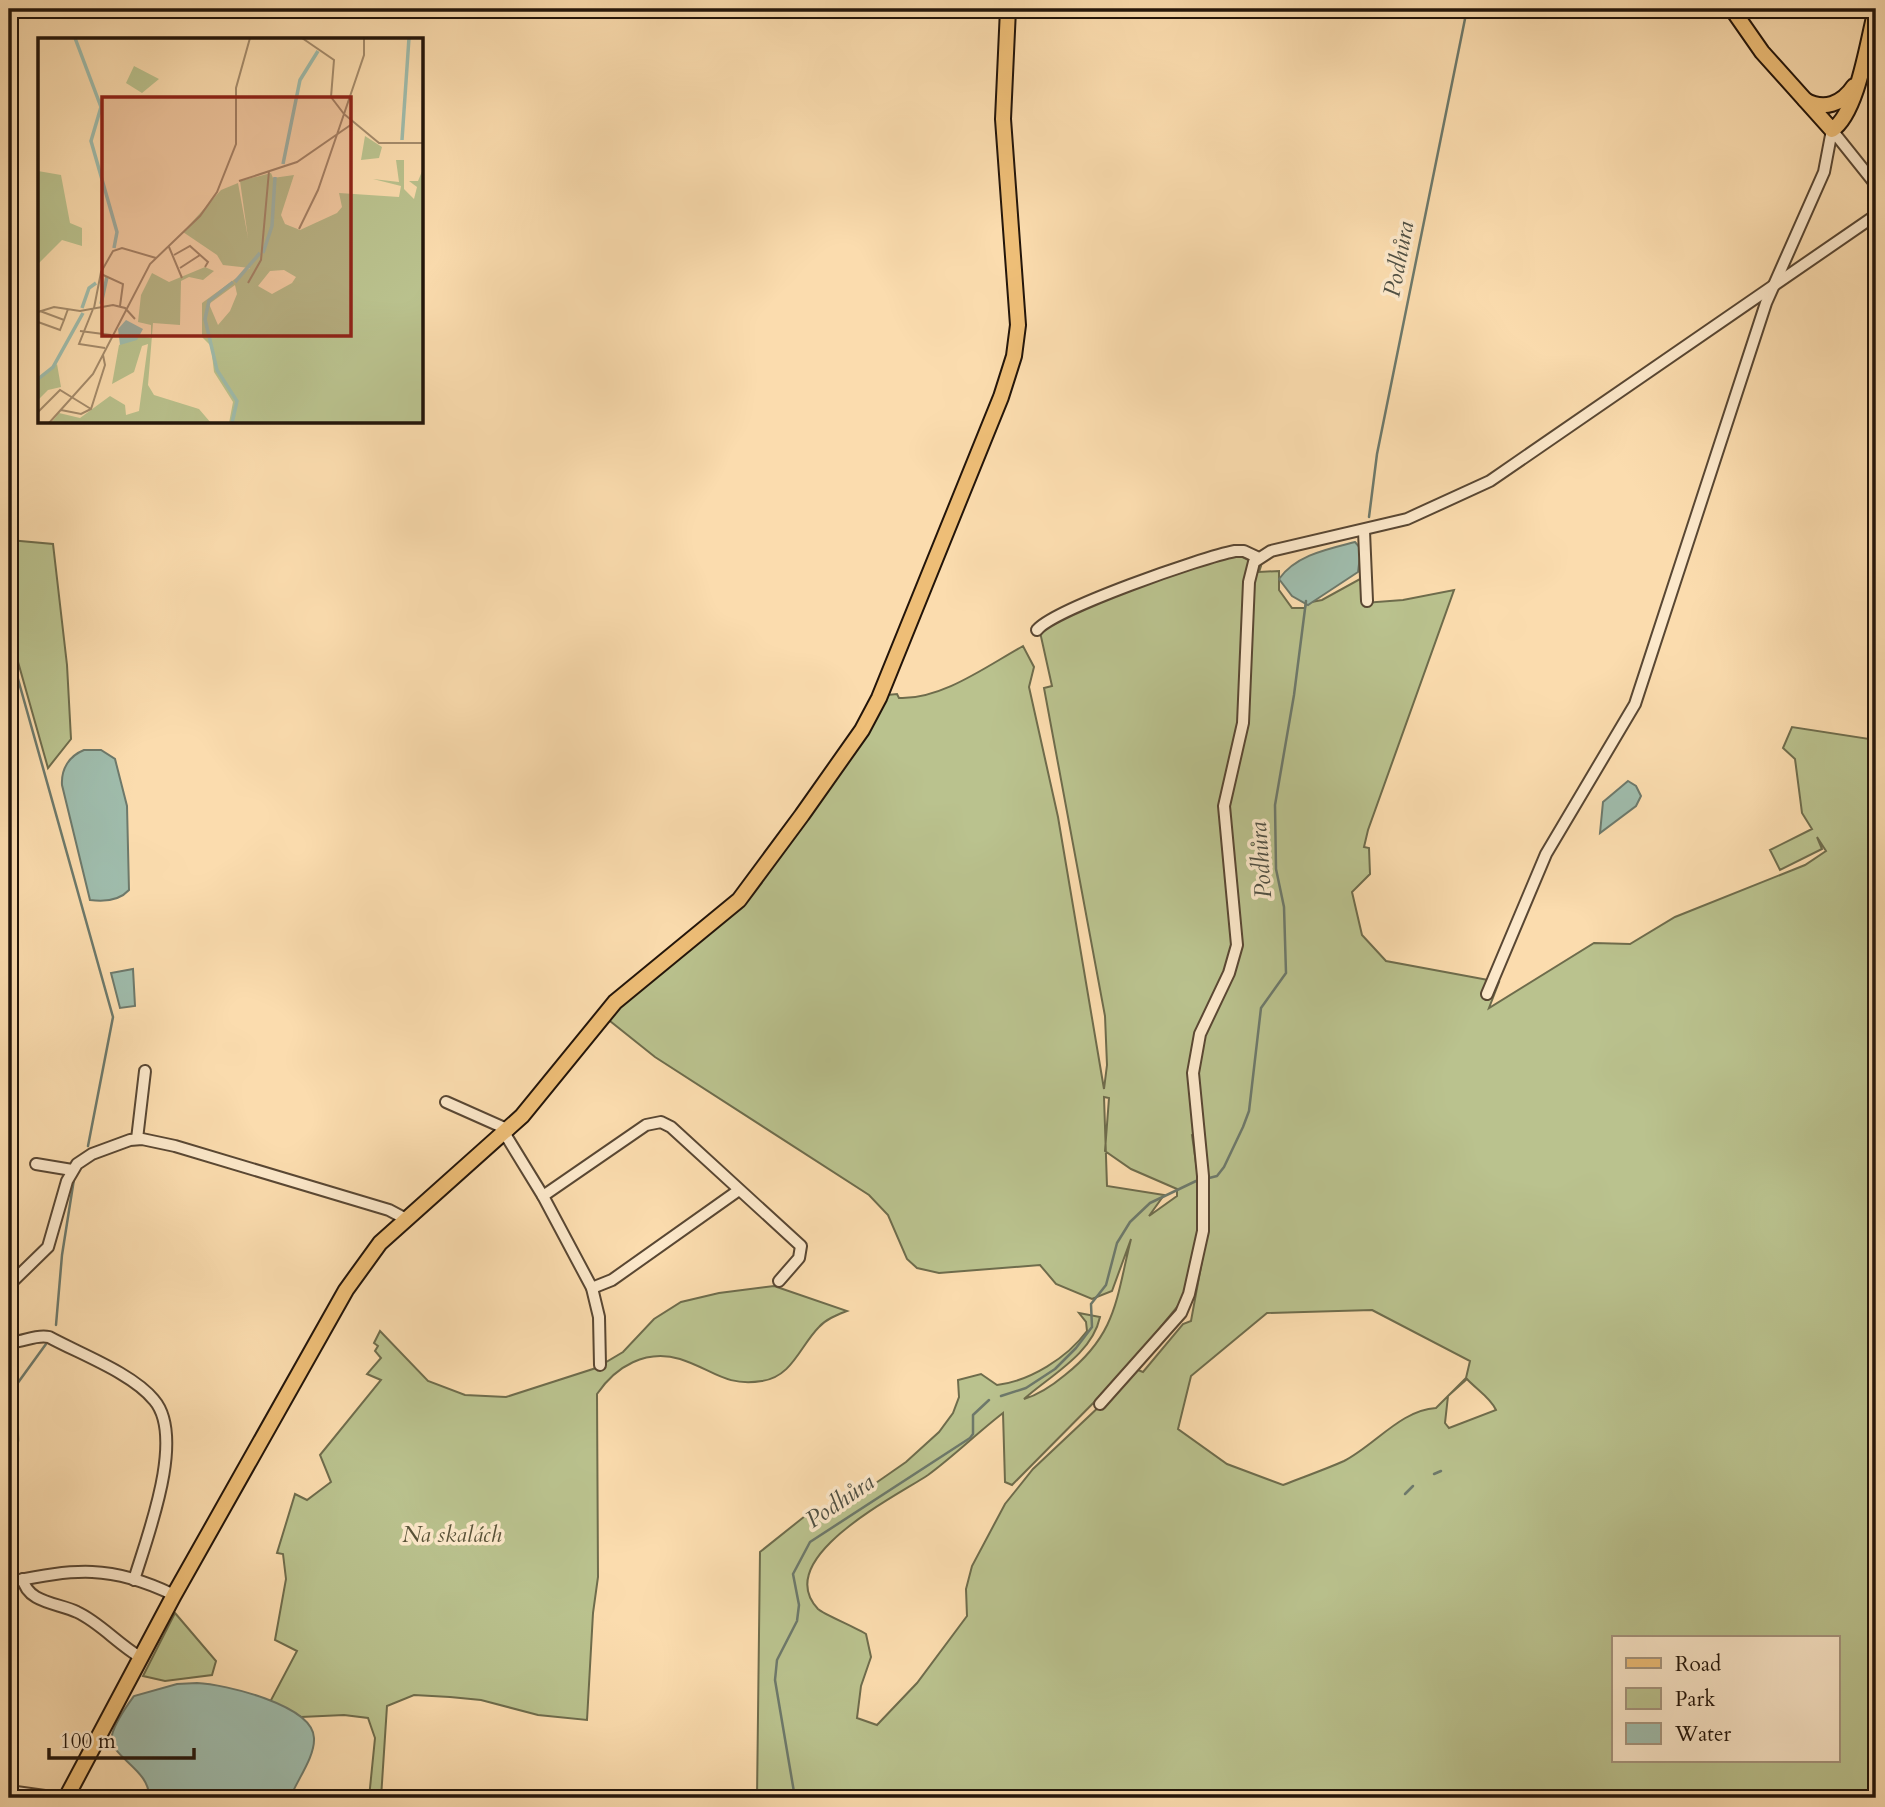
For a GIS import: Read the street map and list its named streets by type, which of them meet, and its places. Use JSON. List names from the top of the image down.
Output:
{
  "water": ["Podhůra"],
  "parks": ["Na skalách"],
  "legend": ["Road", "Park", "Water"],
  "scale_bar": "100 m"
}
